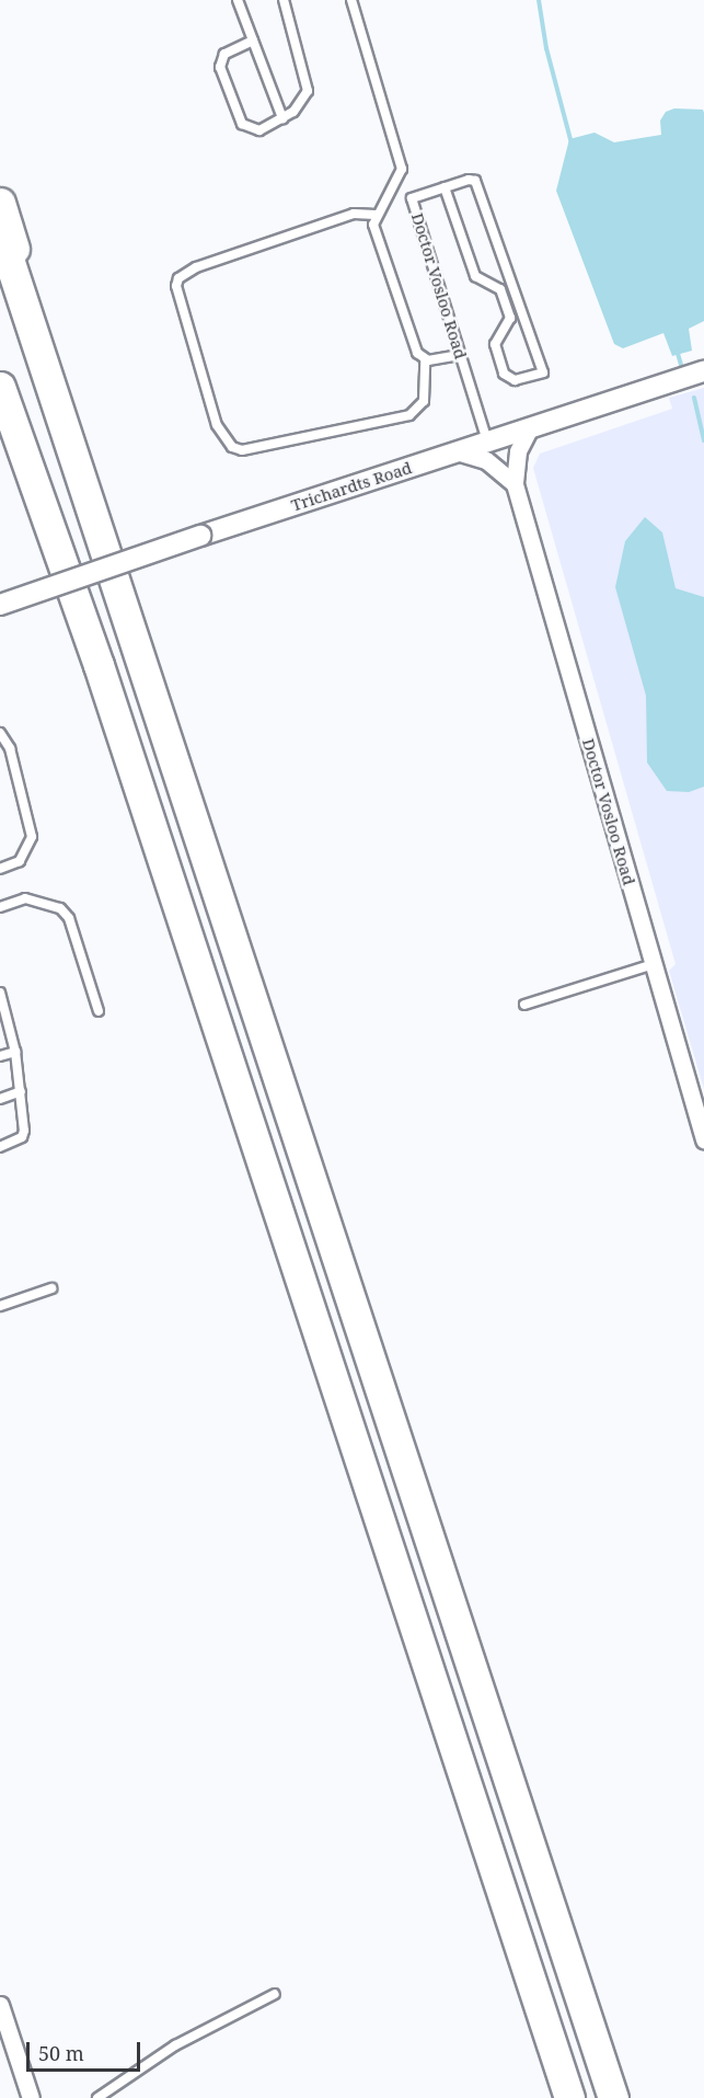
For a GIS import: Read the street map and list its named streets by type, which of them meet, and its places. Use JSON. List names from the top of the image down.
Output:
{
  "streets": {
    "street": ["Doctor Vosloo Road", "Trichardts Road"]
  },
  "crossings": [
    ["Doctor Vosloo Road", "Trichardts Road"]
  ],
  "scale_bar": "50 m"
}
